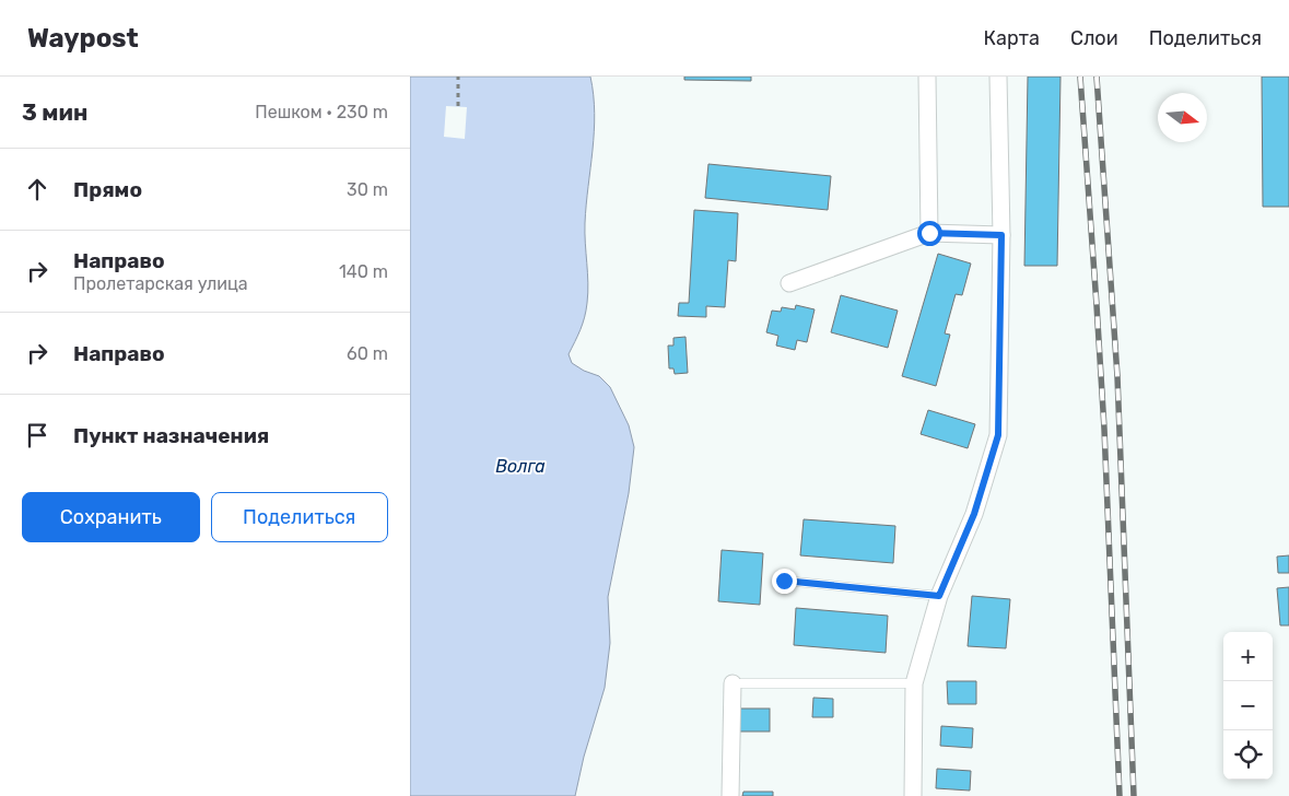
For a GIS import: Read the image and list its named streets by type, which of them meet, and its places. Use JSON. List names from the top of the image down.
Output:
{
  "water": ["Волга"],
  "north": "right",
  "page": {
    "header": "Waypost",
    "nav": ["Карта", "Слои", "Поделиться"],
    "heading": ["3 мин", "Пешком · 230 m"],
    "list": [
      ["Прямо", "30 m"],
      ["Направо", "Пролетарская улица", "140 m"],
      ["Направо", "60 m"],
      "Пункт назначения"
    ],
    "buttons": ["Сохранить", "Поделиться"],
    "map_buttons": ["+", "−"]
  }
}
